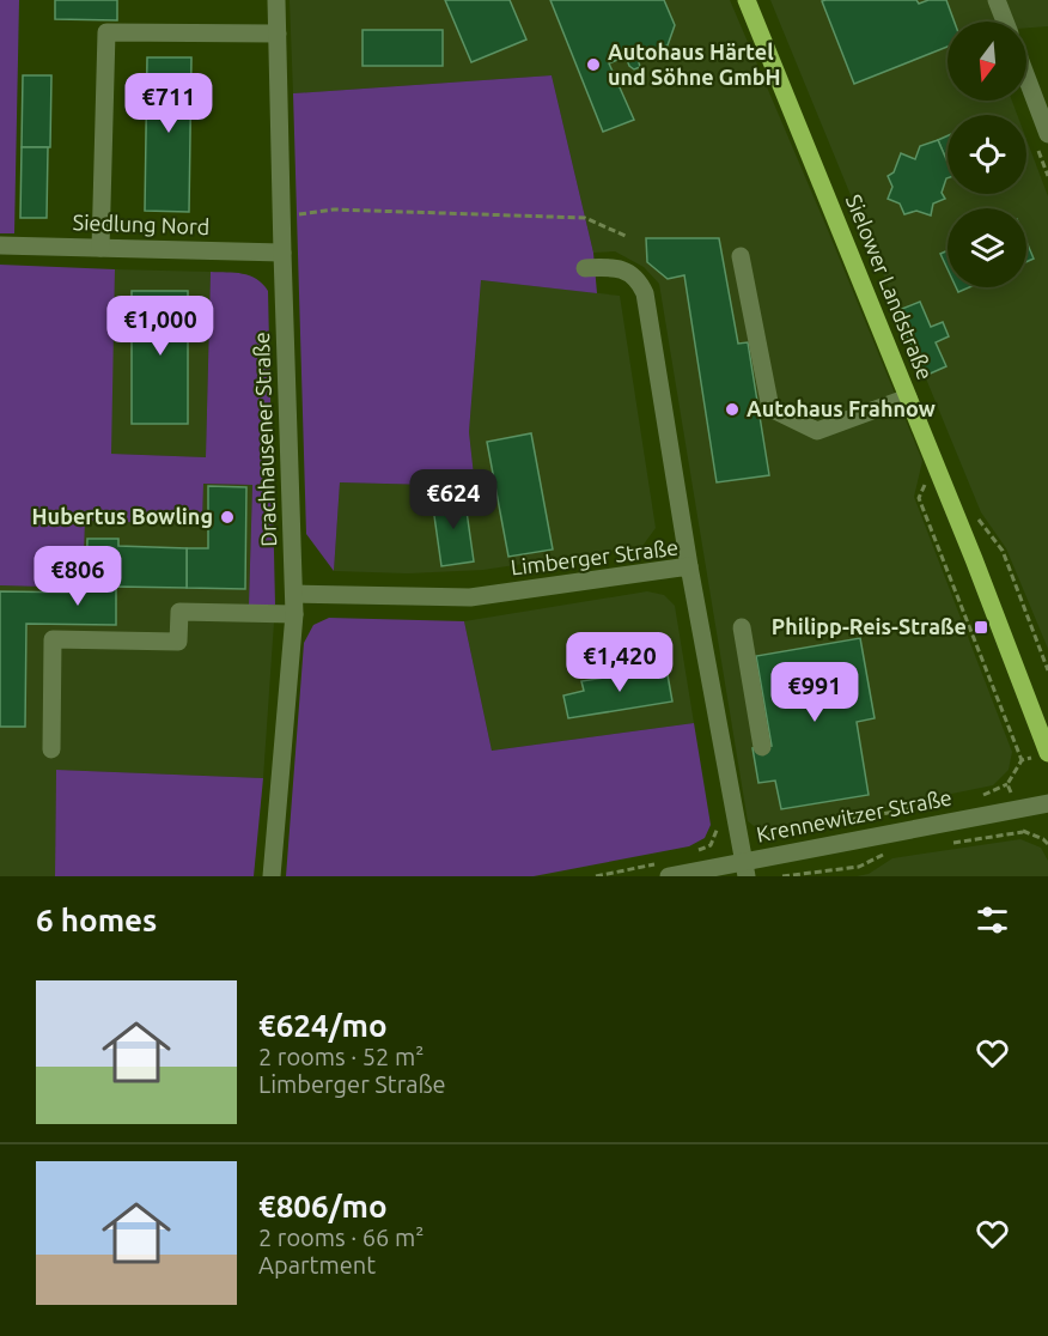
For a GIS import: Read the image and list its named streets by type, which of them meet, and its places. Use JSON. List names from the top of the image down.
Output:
{
  "streets": {
    "main road": ["Sielower Landstraße"],
    "street": [
      "Siedlung Nord",
      "Drachhausener Straße",
      "Limberger Straße",
      "Krennewitzer Straße"
    ]
  },
  "crossings": [
    ["Siedlung Nord", "Drachhausener Straße"],
    ["Drachhausener Straße", "Limberger Straße"],
    ["Limberger Straße", "Krennewitzer Straße"]
  ],
  "places": {
    "other": ["Autohaus Härtel und Söhne GmbH", "Autohaus Frahnow", "Hubertus Bowling"],
    "transit": ["Philipp-Reis-Straße"]
  },
  "north": "bottom",
  "page": {
    "price": [
      "€711",
      "€1,000",
      "€624",
      "€806",
      "€1,420",
      "€991"
    ],
    "heading": "6 homes",
    "list": [
      {
        "name": "€624/mo",
        "note": "2 rooms · 52 m² · Limberger Straße"
      },
      {
        "name": "€806/mo",
        "note": "2 rooms · 66 m² · Apartment"
      }
    ]
  }
}
